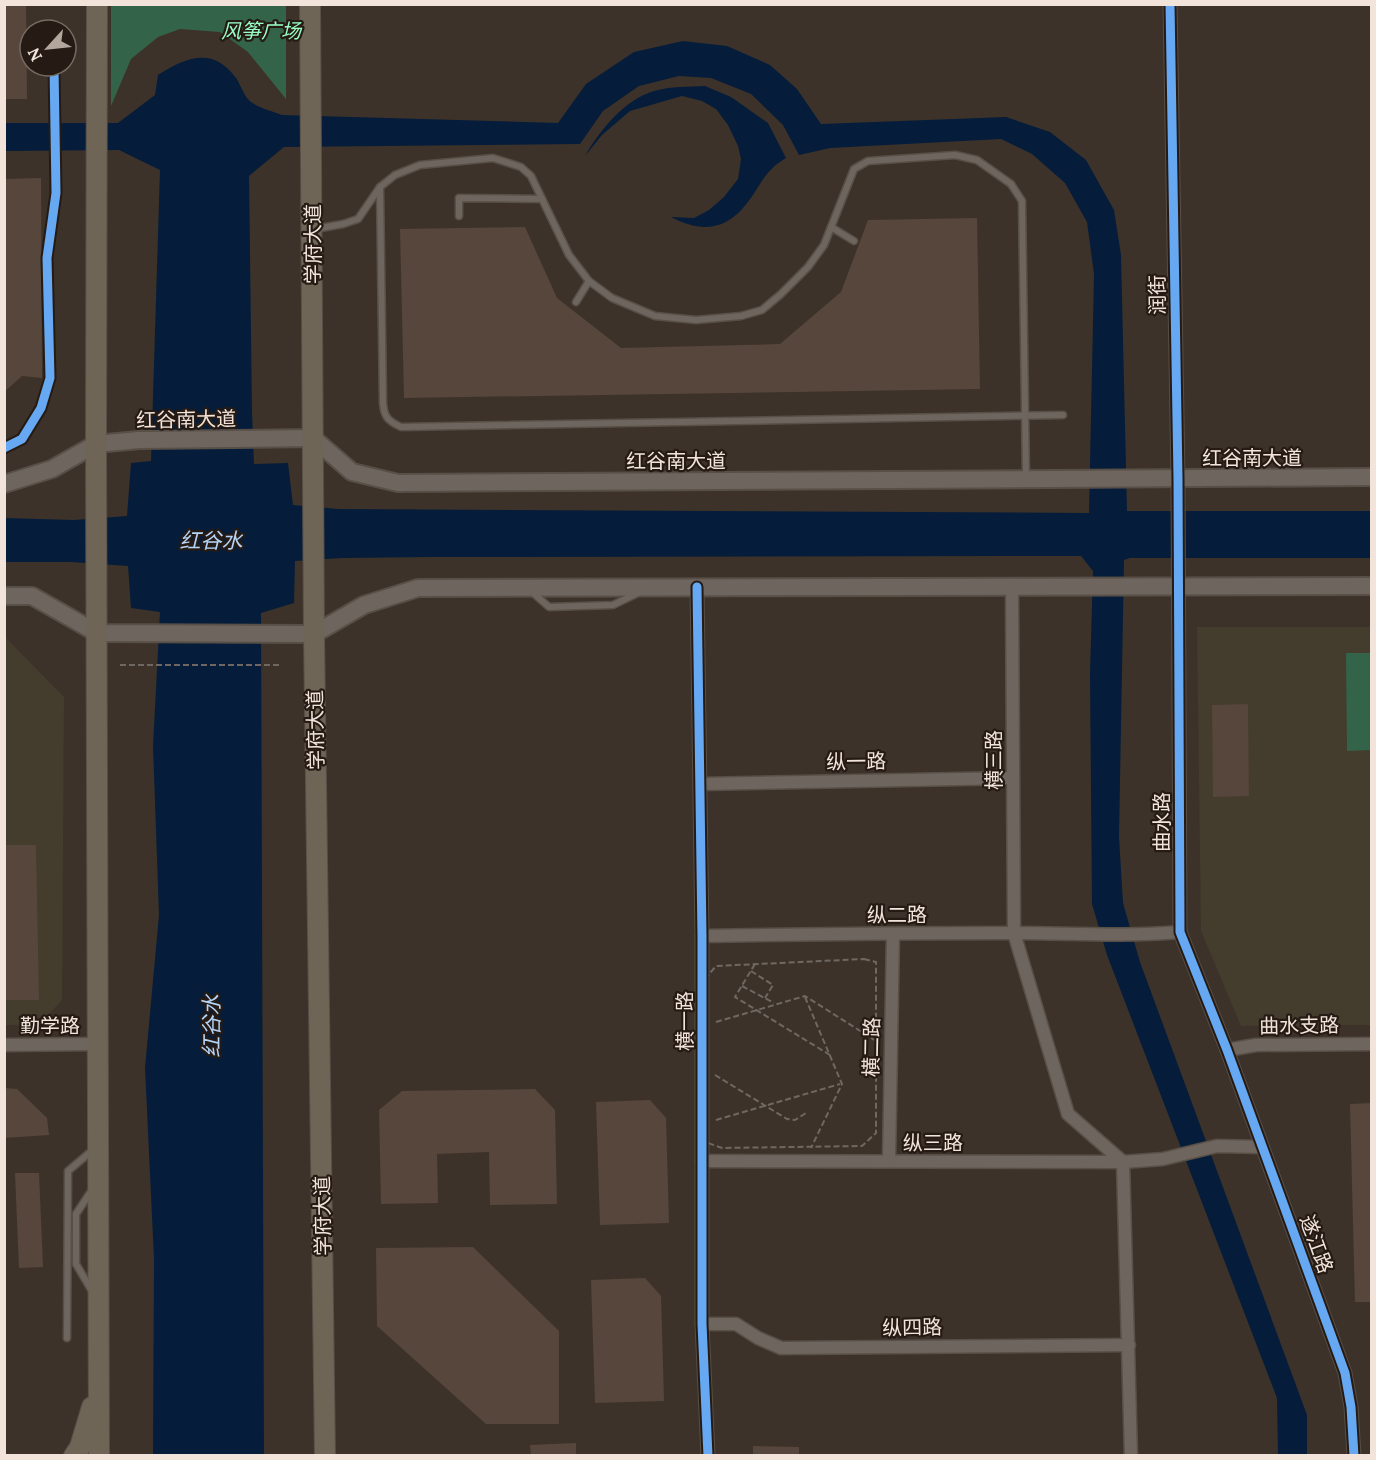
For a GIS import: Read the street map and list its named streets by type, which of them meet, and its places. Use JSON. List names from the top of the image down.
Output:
{
  "streets": {
    "main road": ["学府大道", "红谷南大道"],
    "street": [
      "润街",
      "横三路",
      "纵一路",
      "曲水路",
      "纵二路",
      "横一路",
      "勤学路",
      "曲水支路",
      "横二路",
      "纵三路",
      "遂江路",
      "纵四路"
    ]
  },
  "crossings": [
    ["学府大道", "红谷南大道"],
    ["润街", "红谷南大道"],
    ["润街", "曲水路"],
    ["横三路", "纵一路"],
    ["横三路", "纵二路"],
    ["横三路", "纵三路"],
    ["纵一路", "横一路"],
    ["曲水路", "纵二路"],
    ["曲水路", "曲水支路"],
    ["曲水路", "遂江路"],
    ["纵二路", "横一路"],
    ["纵二路", "横二路"],
    ["横一路", "纵三路"],
    ["横一路", "纵四路"],
    ["曲水支路", "遂江路"],
    ["横二路", "纵三路"],
    ["纵三路", "遂江路"]
  ],
  "water": ["红谷水"],
  "parks": ["风筝广场"],
  "north": "bottom left"
}
